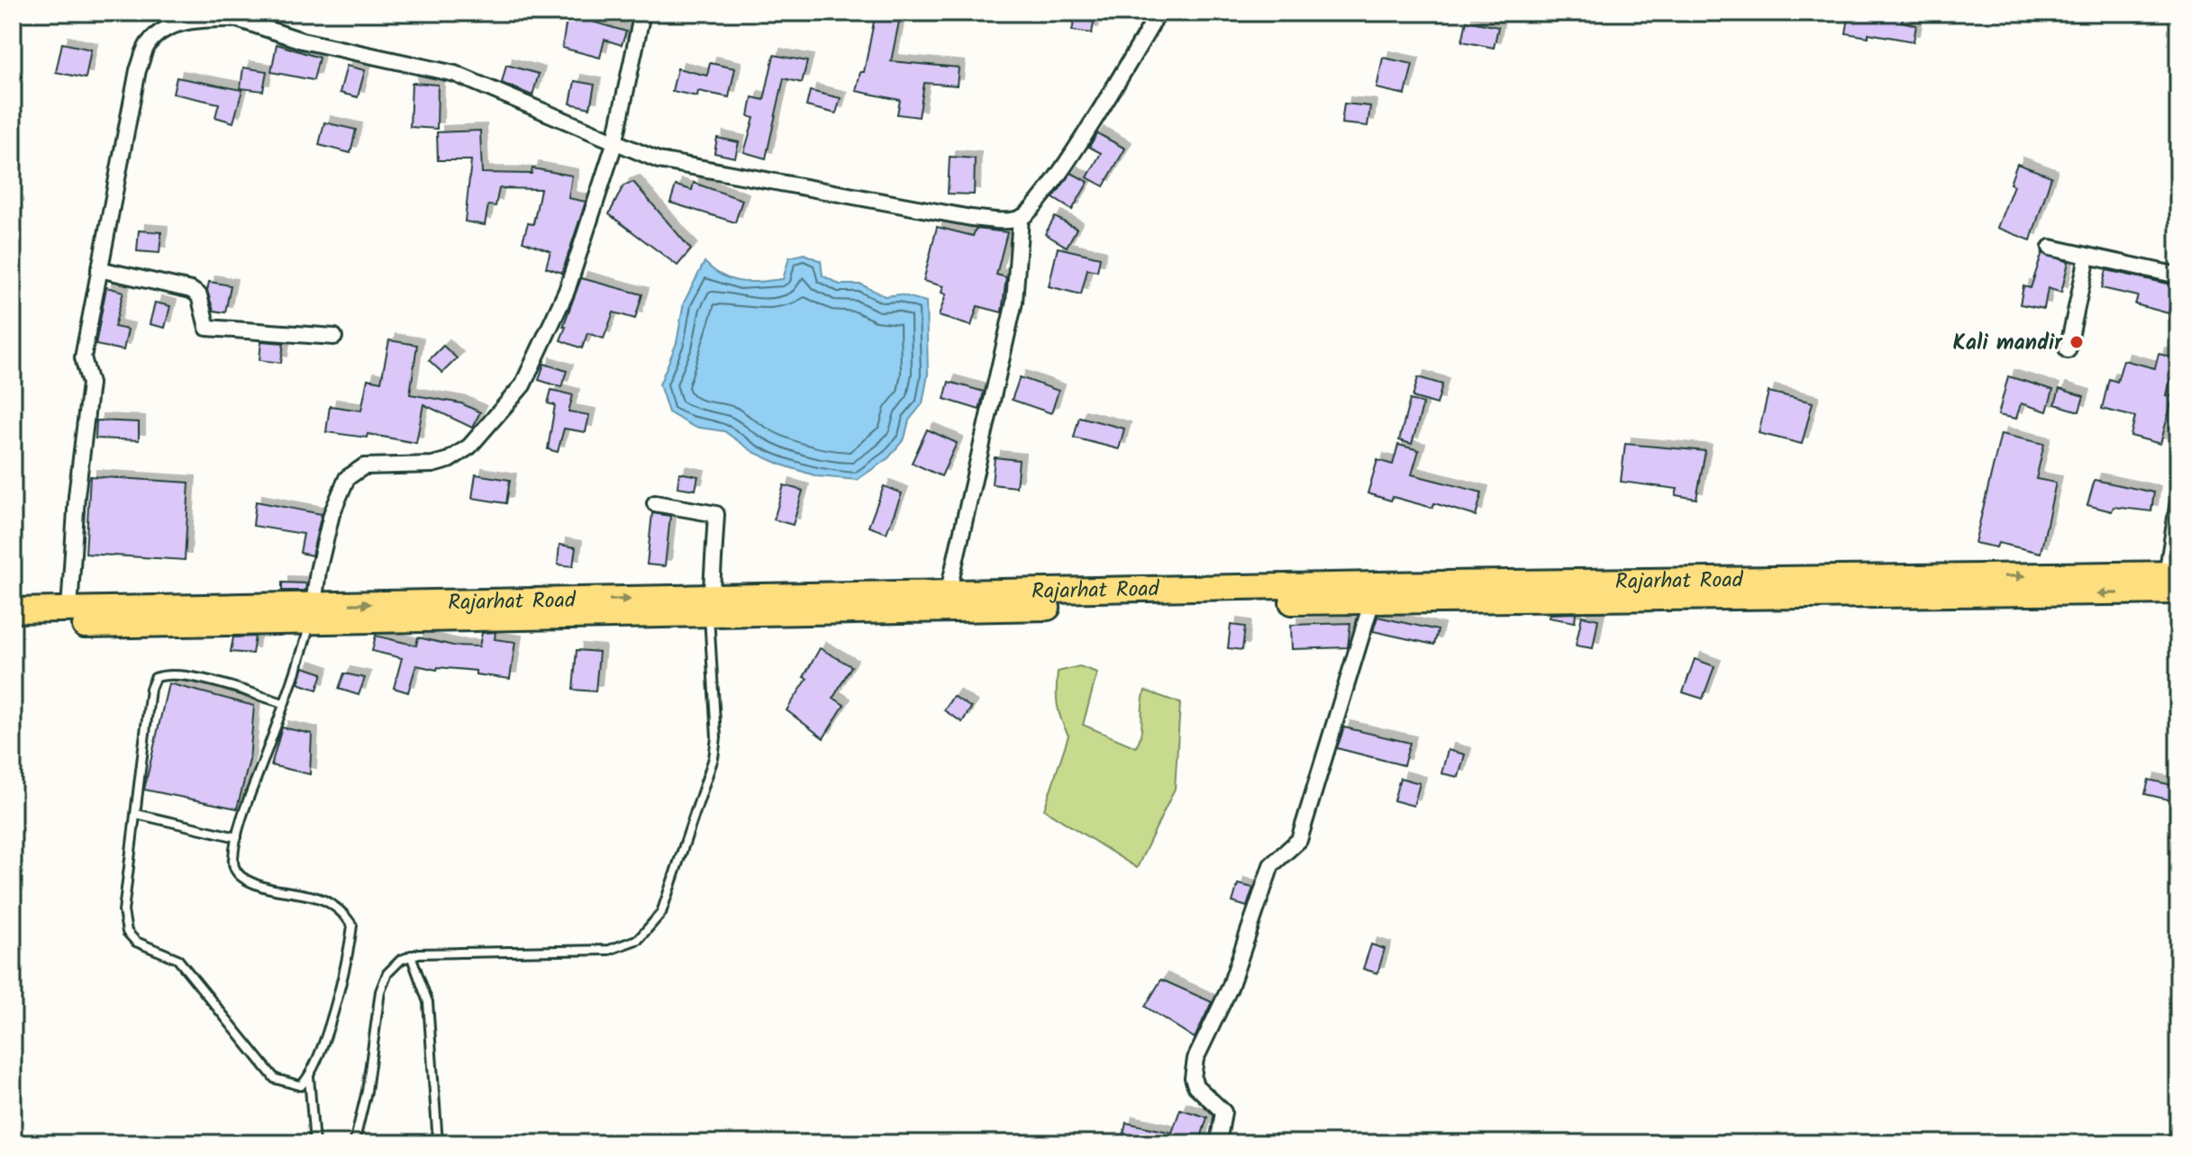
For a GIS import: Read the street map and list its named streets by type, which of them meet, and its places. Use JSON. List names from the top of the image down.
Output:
{
  "streets": {
    "main road": ["Rajarhat Road"]
  },
  "places": ["Kali mandir"]
}
